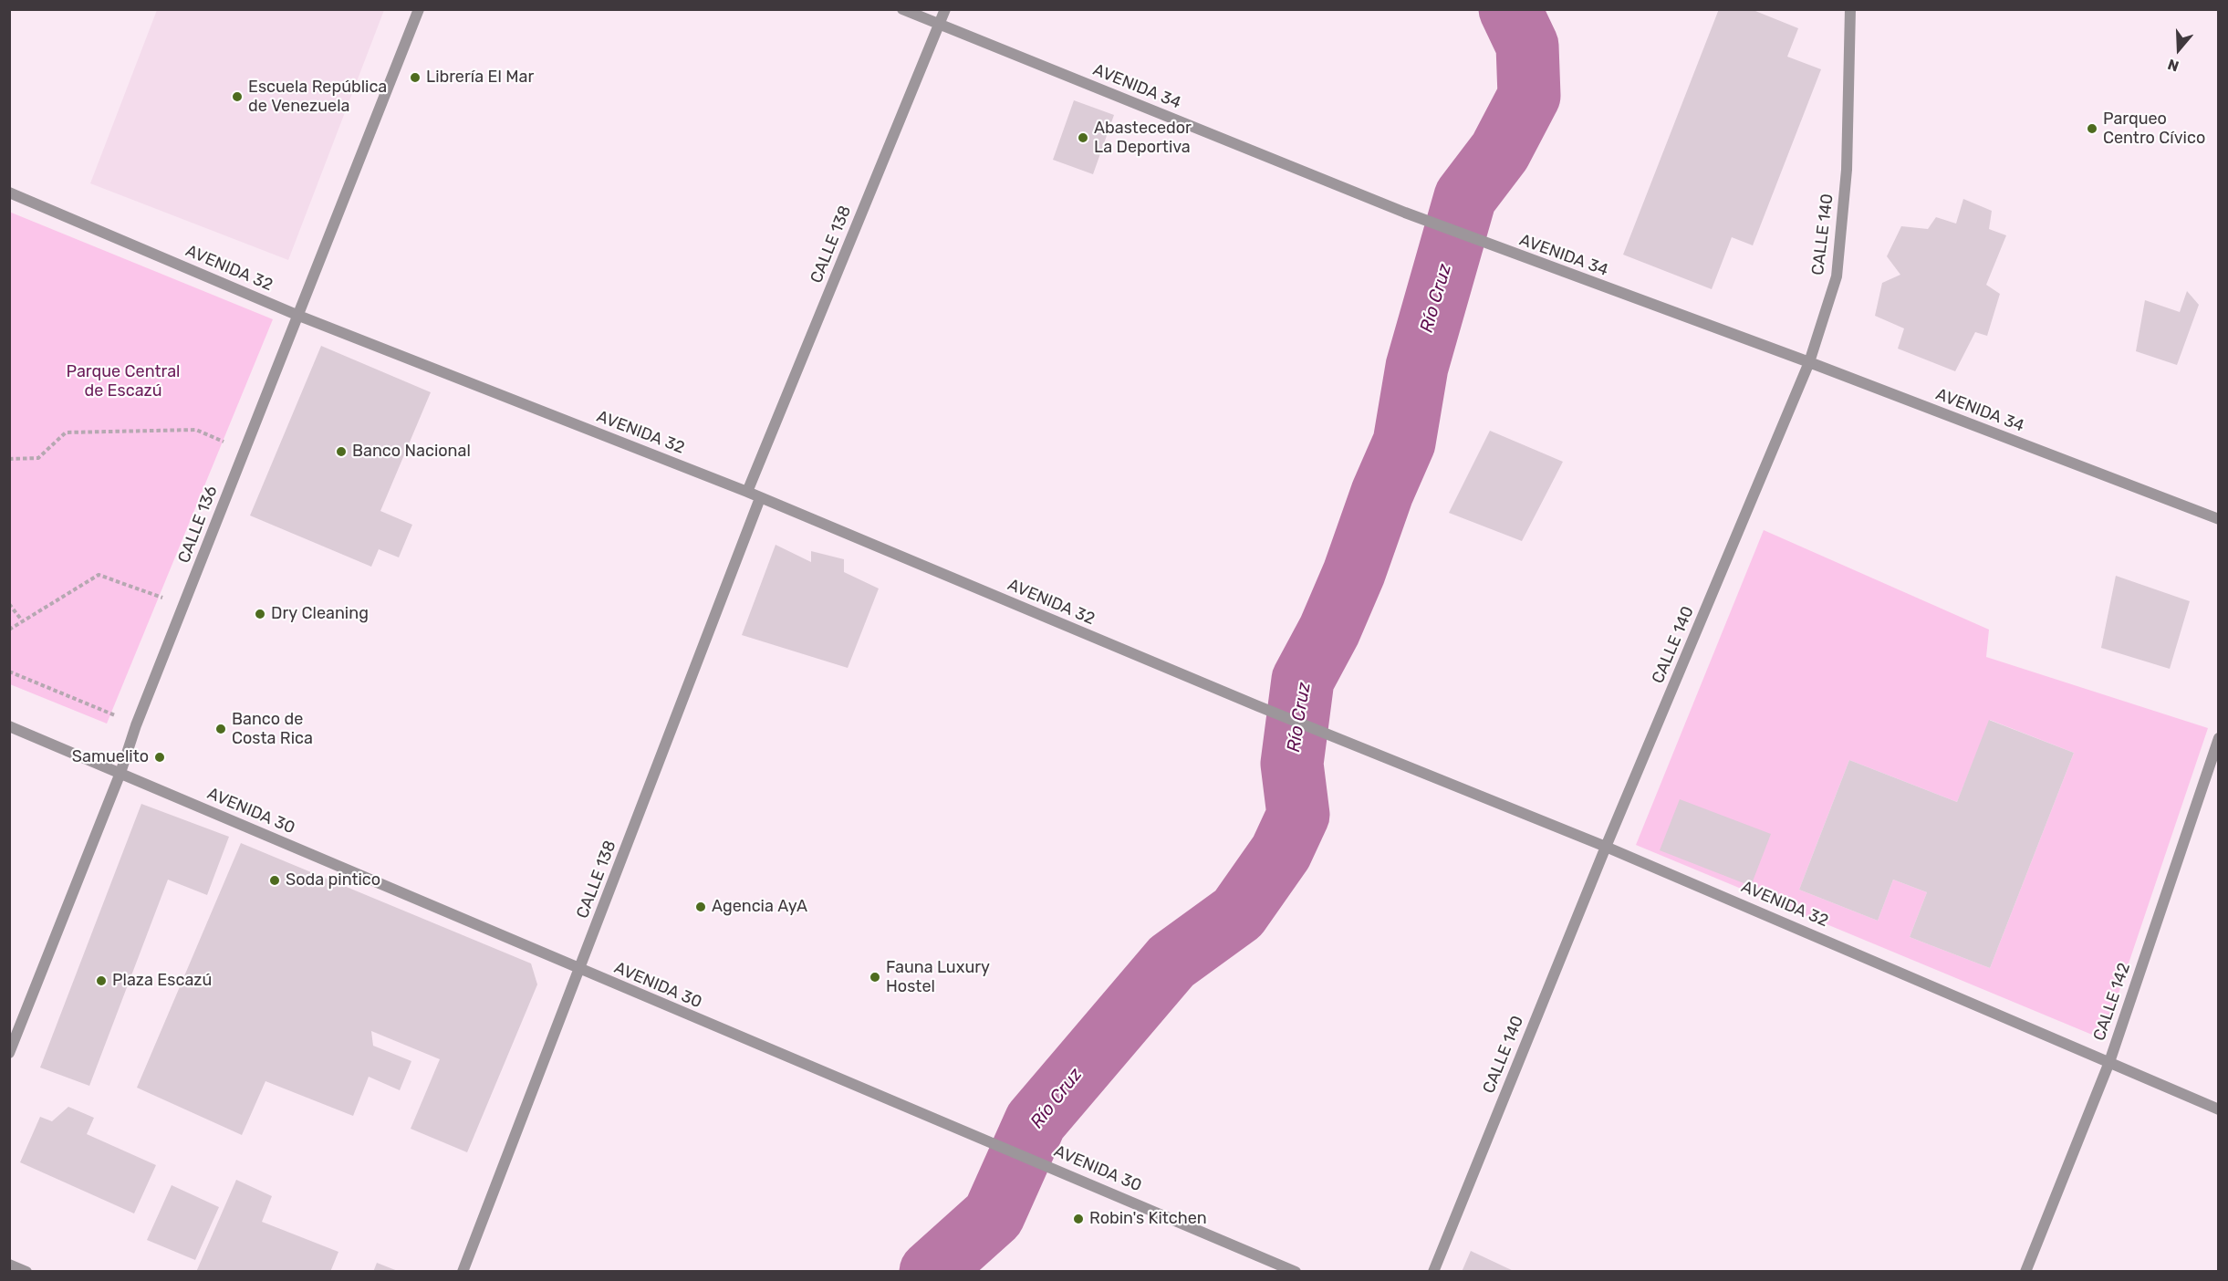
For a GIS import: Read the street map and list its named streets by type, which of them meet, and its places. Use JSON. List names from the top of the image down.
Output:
{
  "streets": {
    "street": [
      "AVENIDA 34",
      "CALLE 140",
      "CALLE 138",
      "AVENIDA 32",
      "CALLE 136",
      "AVENIDA 30",
      "CALLE 142"
    ]
  },
  "crossings": [
    ["AVENIDA 34", "CALLE 140"],
    ["AVENIDA 34", "CALLE 138"],
    ["CALLE 140", "AVENIDA 32"],
    ["CALLE 138", "AVENIDA 32"],
    ["CALLE 138", "AVENIDA 30"],
    ["AVENIDA 32", "CALLE 136"],
    ["AVENIDA 32", "CALLE 142"],
    ["CALLE 136", "AVENIDA 30"]
  ],
  "water": ["Río Cruz"],
  "parks": ["Parque Central de Escazú"],
  "places": [
    "Librería El Mar",
    "Escuela República de Venezuela",
    "Parqueo Centro Cívico",
    "Abastecedor La Deportiva",
    "Banco Nacional",
    "Dry Cleaning",
    "Banco de Costa Rica",
    "Samuelito",
    "Soda pintico",
    "Agencia AyA",
    "Fauna Luxury Hostel",
    "Plaza Escazú",
    "Robin's Kitchen"
  ],
  "north": "bottom"
}
